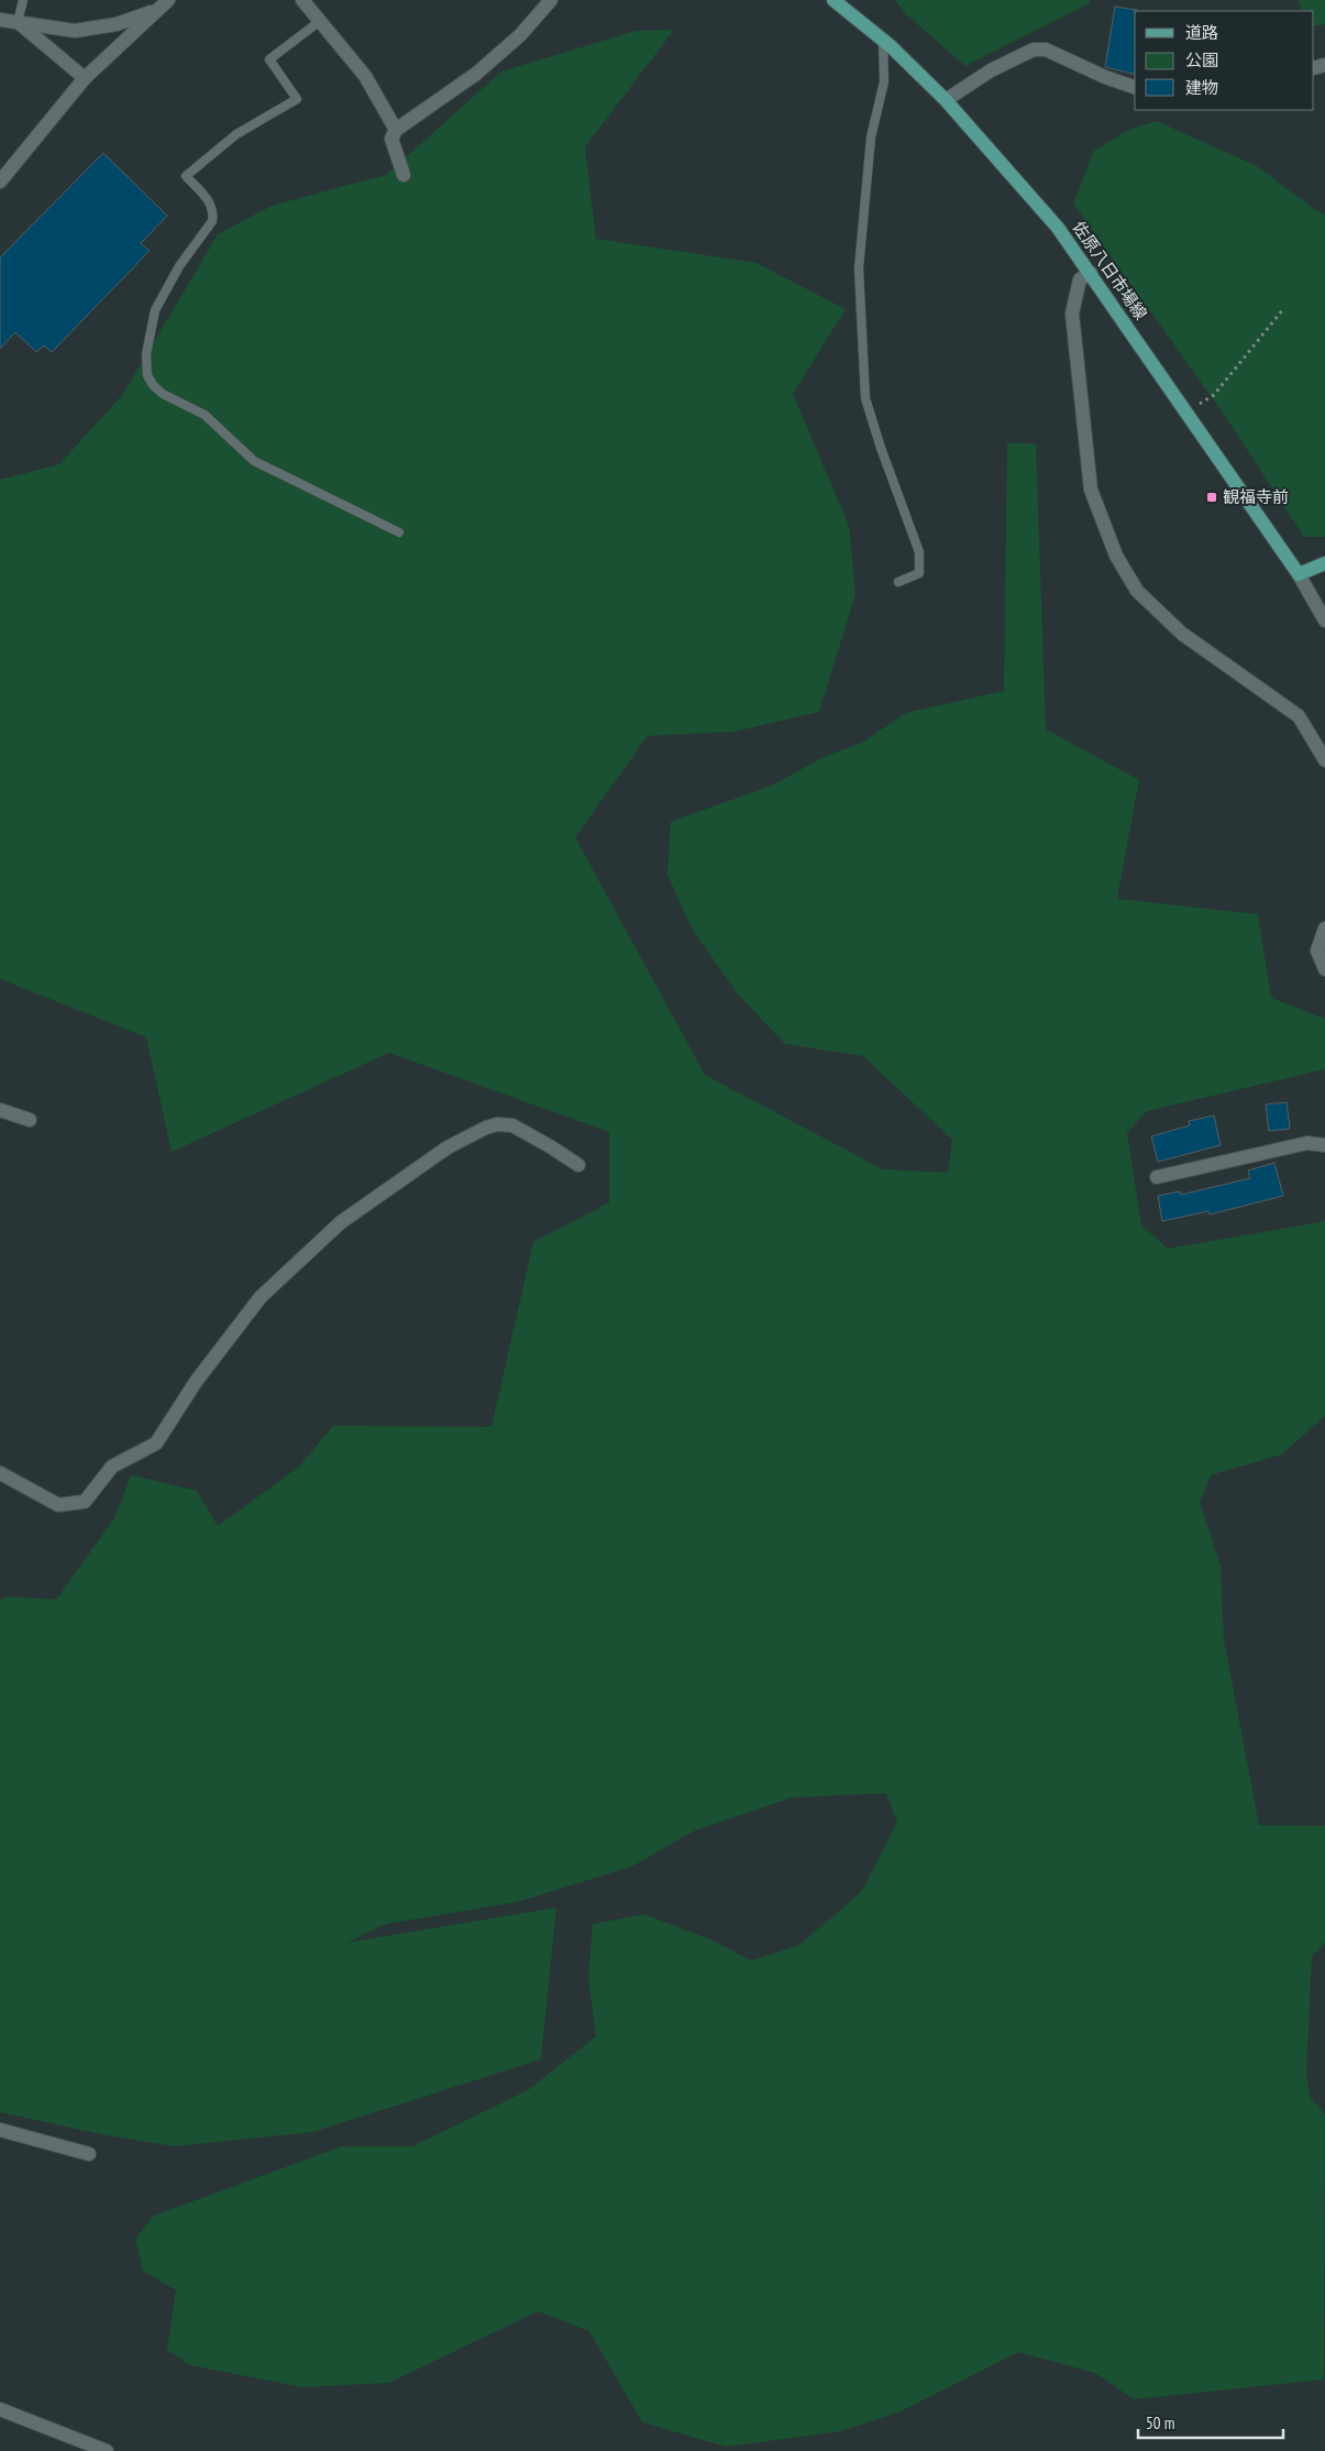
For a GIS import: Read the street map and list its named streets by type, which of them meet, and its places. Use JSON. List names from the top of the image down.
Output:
{
  "streets": {
    "main road": ["佐原八日市場線"]
  },
  "places": {
    "transit": ["観福寺前"]
  },
  "legend": ["道路", "公園", "建物"],
  "scale_bar": "50 m"
}
